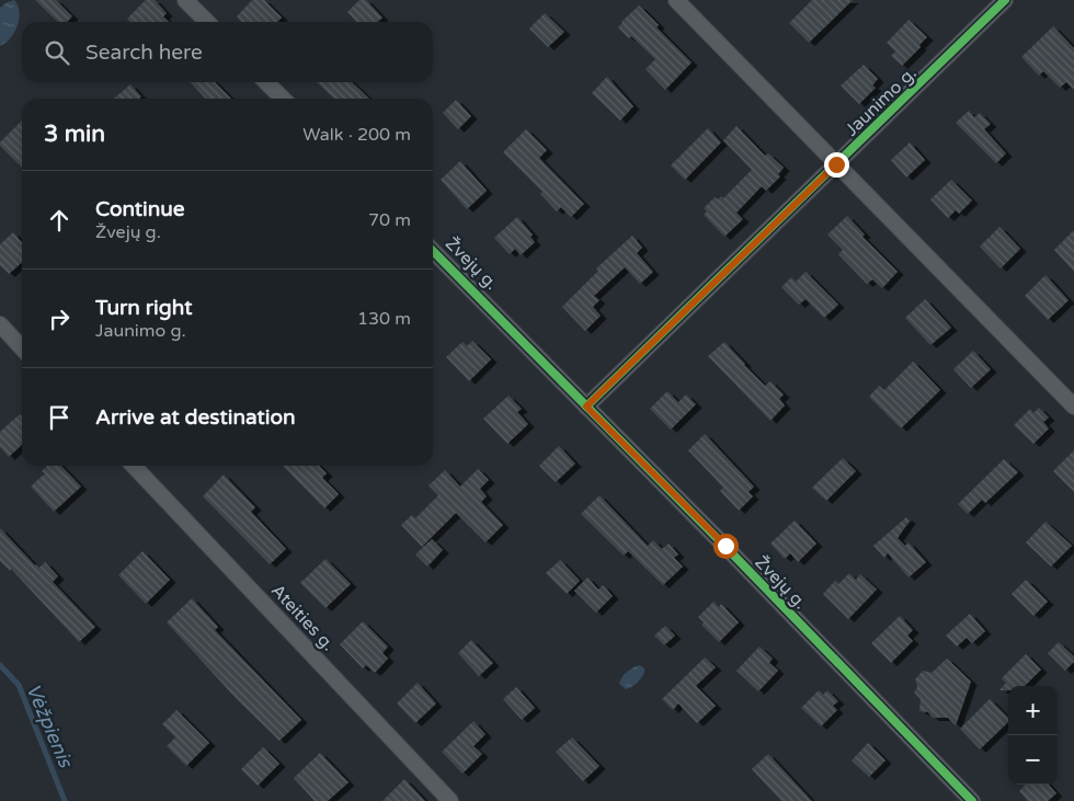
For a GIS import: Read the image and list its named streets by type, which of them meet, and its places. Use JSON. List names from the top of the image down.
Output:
{
  "streets": {
    "street": ["Jaunimo g.", "Žvejų g.", "Ateities g."]
  },
  "crossings": [
    ["Jaunimo g.", "Žvejų g."]
  ],
  "water": ["Vėžpienis"],
  "page": {
    "search": "Search here",
    "heading": ["3 min", "Walk · 200 m"],
    "list": [
      ["Continue", "Žvejų g.", "70 m"],
      ["Turn right", "Jaunimo g.", "130 m"],
      "Arrive at destination"
    ],
    "map_buttons": ["+", "−"]
  }
}
